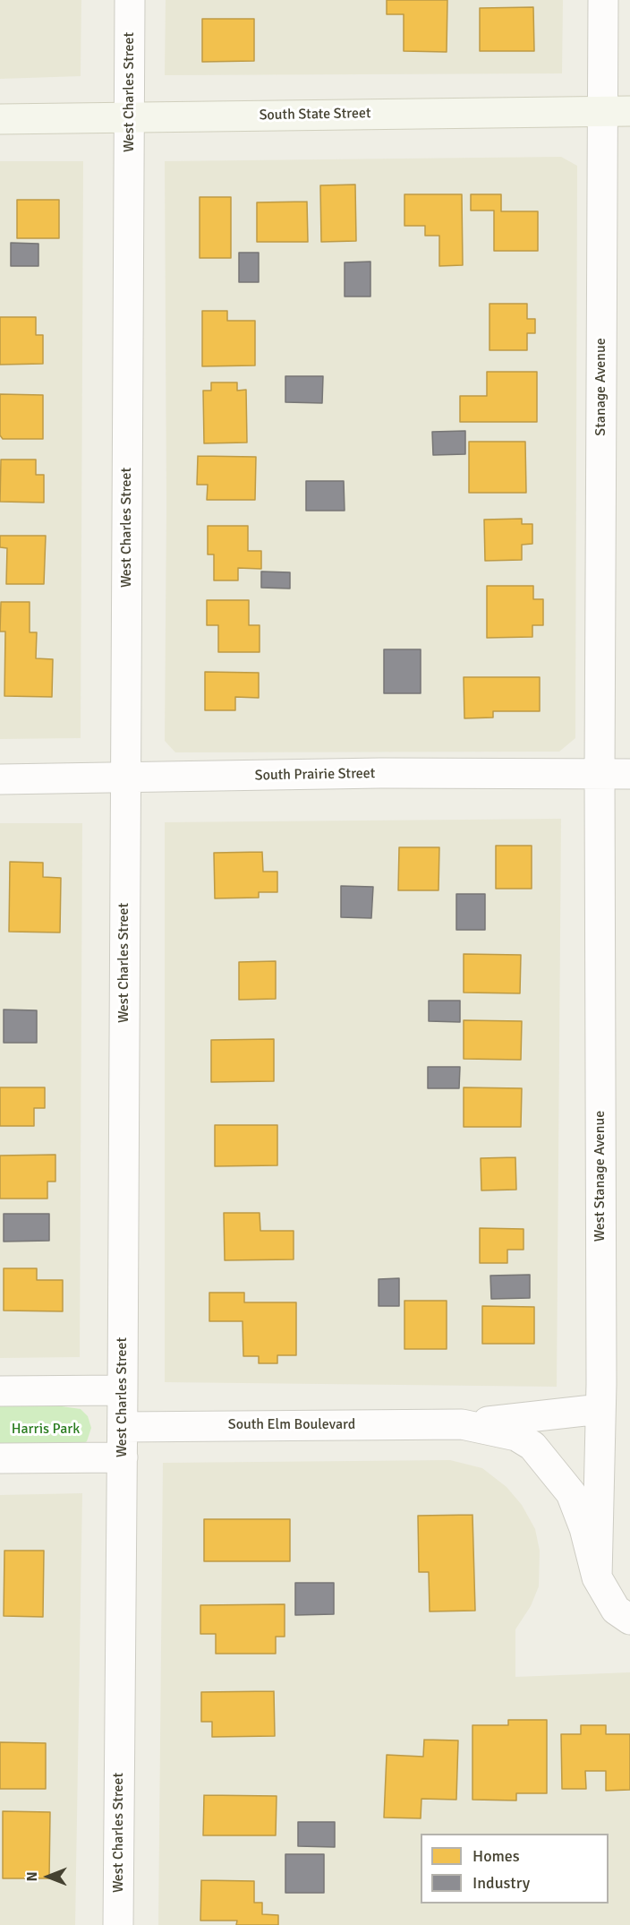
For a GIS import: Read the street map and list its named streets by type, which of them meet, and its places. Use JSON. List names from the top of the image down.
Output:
{
  "streets": {
    "main road": ["South State Street"],
    "street": [
      "West Charles Street",
      "Stanage Avenue",
      "South Prairie Street",
      "West Stanage Avenue",
      "South Elm Boulevard"
    ]
  },
  "crossings": [
    ["West Charles Street", "South State Street"],
    ["West Charles Street", "South Prairie Street"],
    ["West Charles Street", "South Elm Boulevard"],
    ["South State Street", "Stanage Avenue"],
    ["Stanage Avenue", "South Prairie Street"],
    ["Stanage Avenue", "West Stanage Avenue"],
    ["South Prairie Street", "West Stanage Avenue"],
    ["West Stanage Avenue", "South Elm Boulevard"]
  ],
  "parks": ["Harris Park"],
  "legend": ["Homes", "Industry"],
  "north": "left"
}
